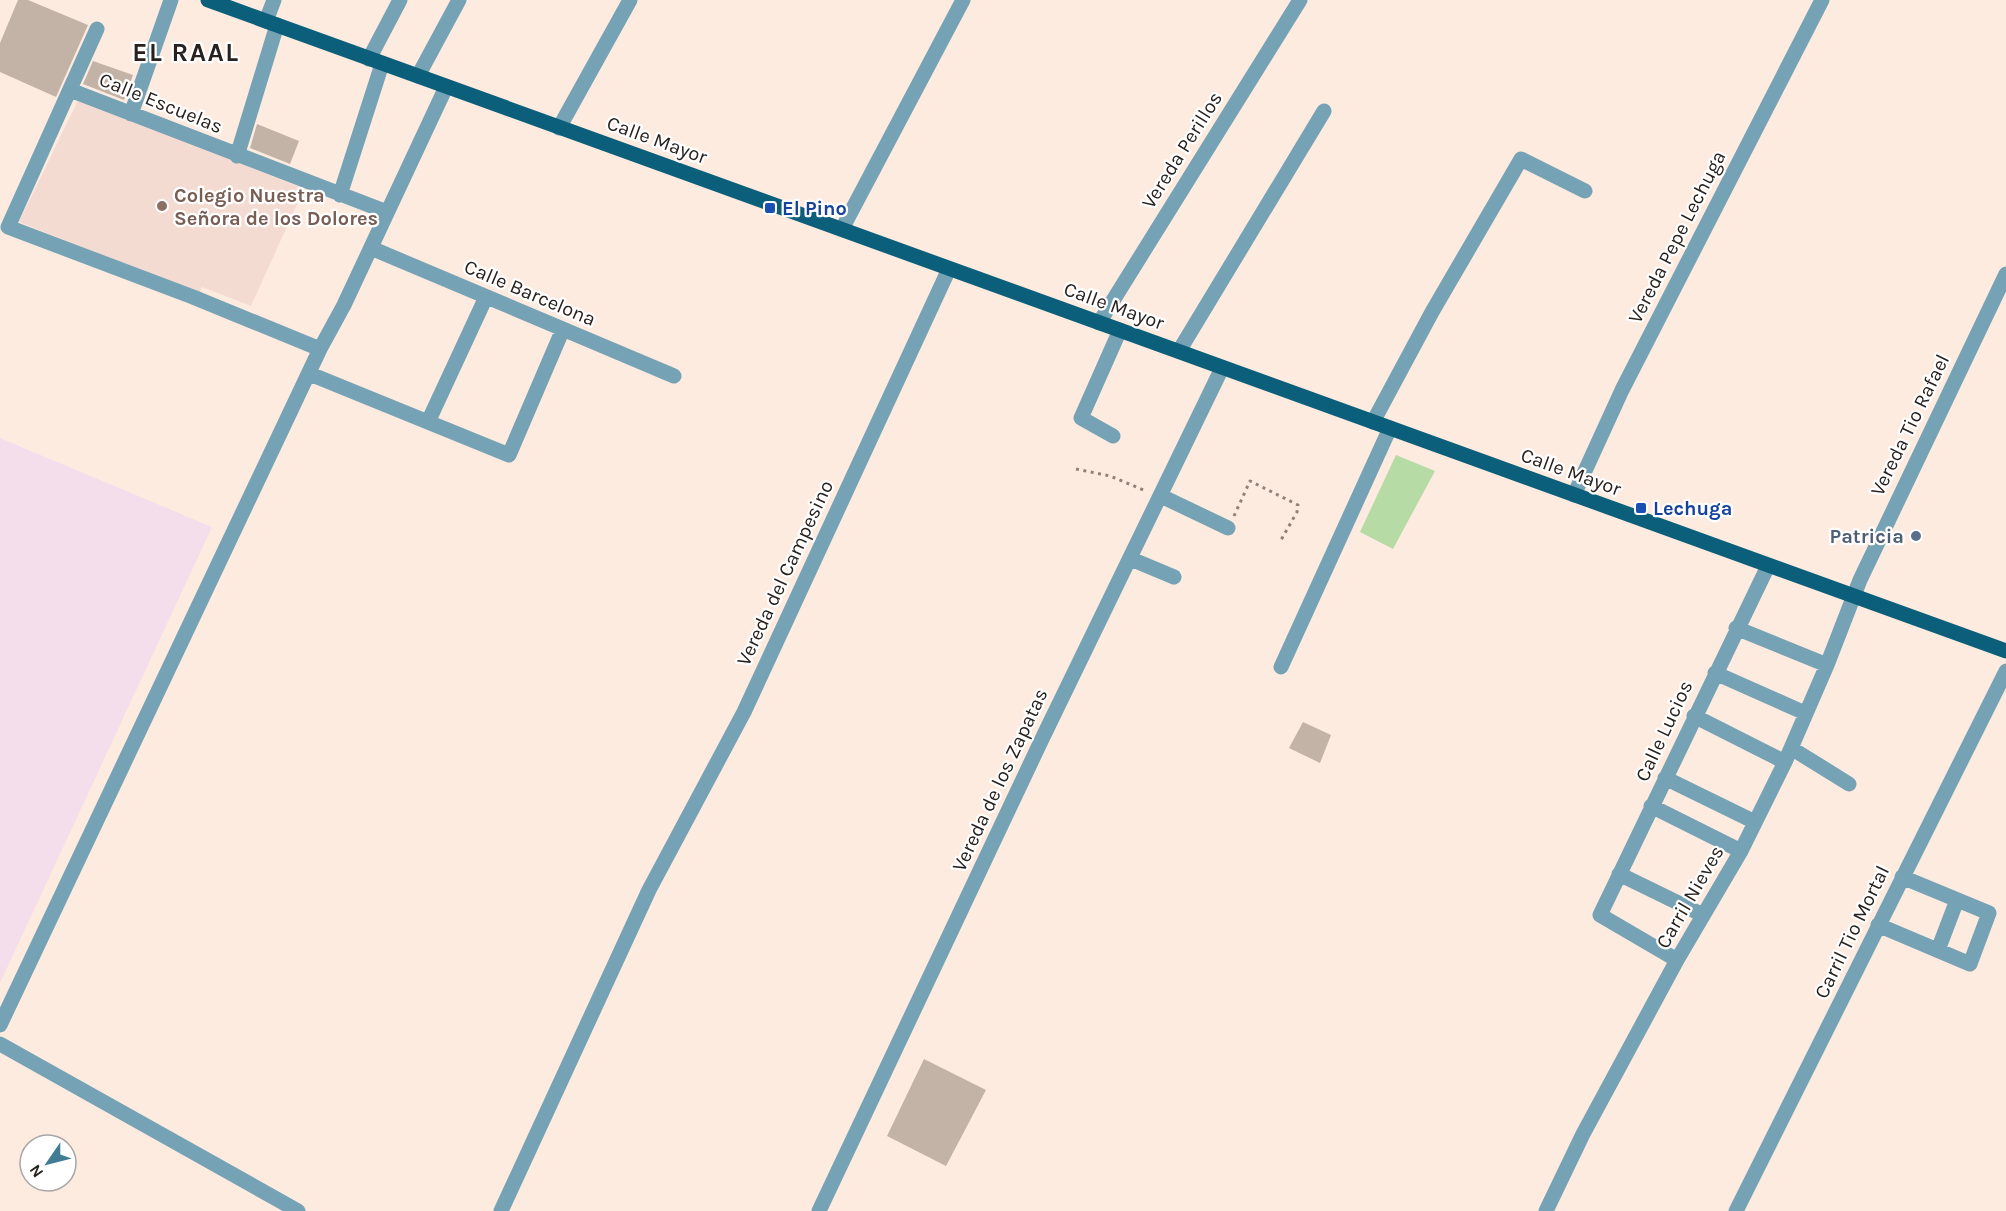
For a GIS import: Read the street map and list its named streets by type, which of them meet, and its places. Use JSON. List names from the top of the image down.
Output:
{
  "streets": {
    "main road": ["Calle Mayor"],
    "street": [
      "Calle Escuelas",
      "Vereda Perillos",
      "Vereda Pepe Lechuga",
      "Calle Barcelona",
      "Vereda Tio Rafael",
      "Vereda del Campesino",
      "Calle Lucios",
      "Vereda de los Zapatas",
      "Carril Nieves",
      "Carril Tio Mortal"
    ]
  },
  "crossings": [
    ["Calle Escuelas", "Calle Mayor"],
    ["Calle Mayor", "Vereda Perillos"],
    ["Calle Mayor", "Vereda Pepe Lechuga"],
    ["Calle Mayor", "Vereda Tio Rafael"],
    ["Calle Mayor", "Vereda del Campesino"],
    ["Calle Mayor", "Calle Lucios"],
    ["Calle Mayor", "Vereda de los Zapatas"],
    ["Calle Mayor", "Carril Nieves"],
    ["Vereda Tio Rafael", "Carril Nieves"],
    ["Calle Lucios", "Carril Nieves"]
  ],
  "districts": ["EL RAAL"],
  "places": {
    "other": ["Colegio Nuestra Señora de los Dolores", "Patricia"],
    "transit": ["El Pino", "Lechuga"]
  },
  "north": "bottom left"
}
